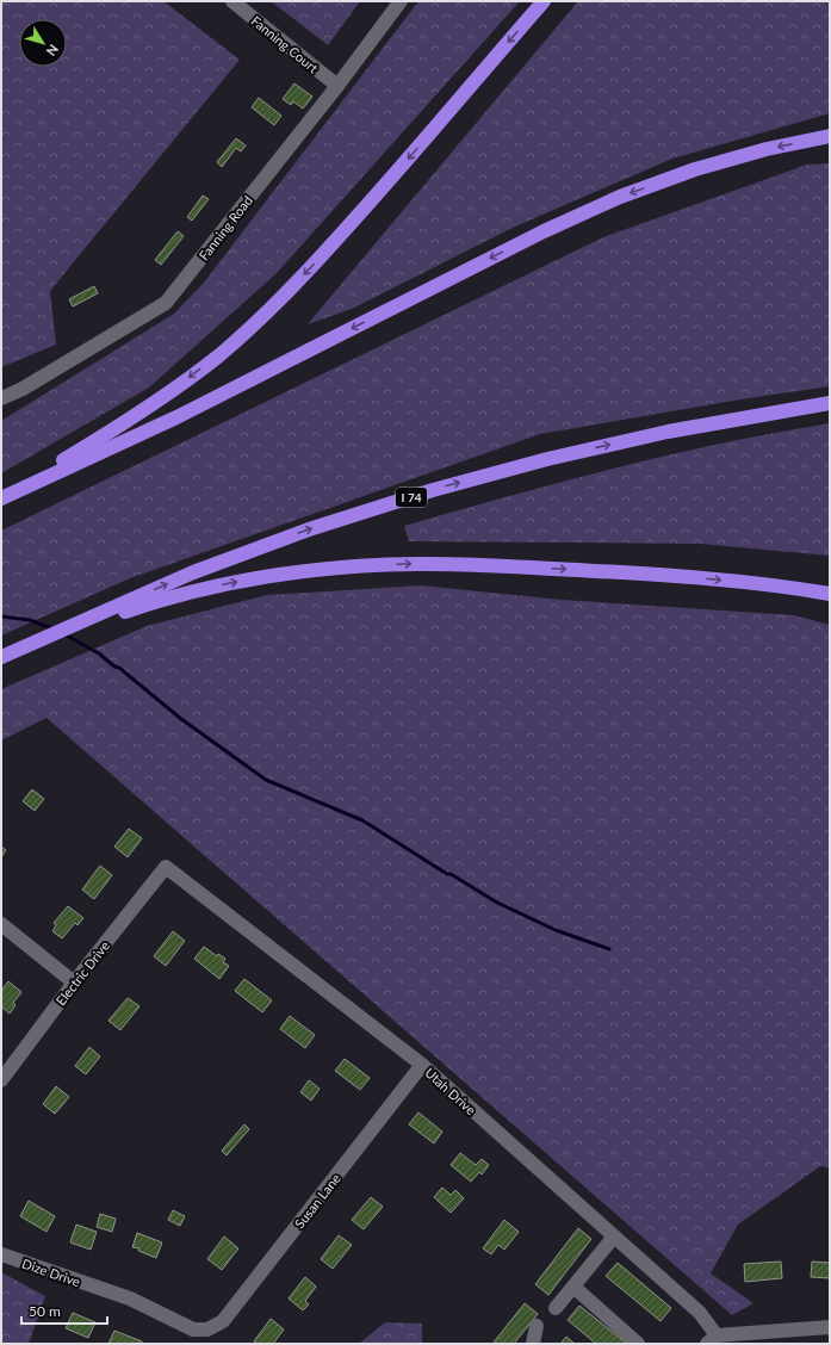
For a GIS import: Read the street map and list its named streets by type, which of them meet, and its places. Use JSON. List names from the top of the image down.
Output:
{
  "streets": {
    "highway": ["I 74"],
    "street": [
      "Fanning Court",
      "Fanning Road",
      "Electric Drive",
      "Utah Drive",
      "Susan Lane",
      "Dize Drive"
    ]
  },
  "crossings": [
    ["Fanning Court", "Fanning Road"],
    ["Electric Drive", "Utah Drive"],
    ["Utah Drive", "Susan Lane"],
    ["Susan Lane", "Dize Drive"]
  ],
  "scale_bar": "50 m",
  "north": "bottom right"
}
